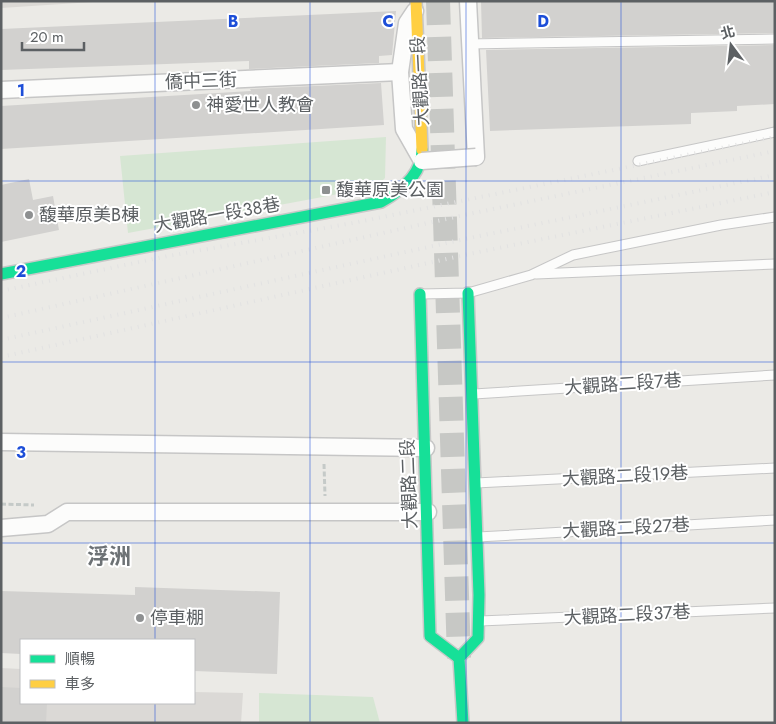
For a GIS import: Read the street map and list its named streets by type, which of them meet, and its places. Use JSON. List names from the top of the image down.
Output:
{
  "streets": {
    "street": [
      "僑中三街",
      "大觀路一段",
      "大觀路一段38巷",
      "大觀路二段"
    ],
    "lane": [
      "大觀路二段7巷",
      "大觀路二段19巷",
      "大觀路二段27巷",
      "大觀路二段37巷"
    ]
  },
  "crossings": [
    ["大觀路一段", "大觀路一段38巷"]
  ],
  "districts": ["浮洲"],
  "places": {
    "other": ["神愛世人教會", "馥華原美B棟", "停車棚"],
    "transit": ["馥華原美公園"]
  },
  "legend": ["順暢", "車多"],
  "scale_bar": "20 m",
  "north": "top",
  "grid": {
    "columns": ["B", "C", "D"],
    "rows": ["1", "2", "3"]
  }
}
